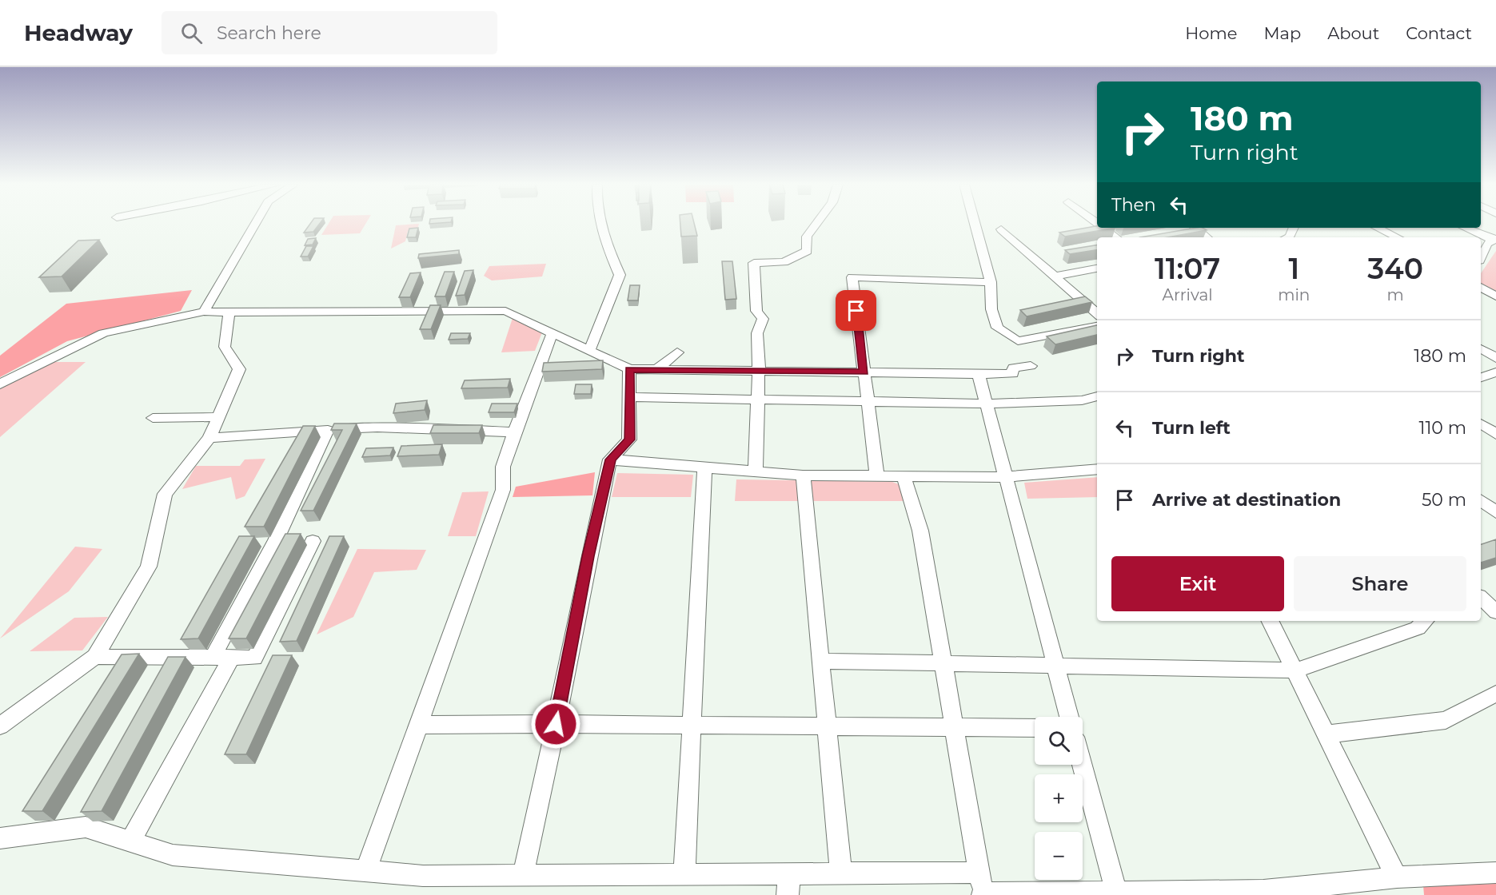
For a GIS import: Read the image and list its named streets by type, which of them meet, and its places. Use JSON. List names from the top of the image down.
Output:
{
  "page": {
    "header": "Headway",
    "search": "Search here",
    "nav": [
      "Home",
      "Map",
      "About",
      "Contact"
    ],
    "turn": ["180 m", "Turn right"],
    "then": "Then",
    "eta": [
      "11:07",
      "Arrival",
      "1",
      "min",
      "340",
      "m"
    ],
    "list": [
      {
        "name": "Turn right",
        "value": "180 m"
      },
      {
        "name": "Turn left",
        "value": "110 m"
      },
      {
        "name": "Arrive at destination",
        "value": "50 m"
      }
    ],
    "buttons": ["Exit", "Share"],
    "map_buttons": ["+", "−"]
  }
}
